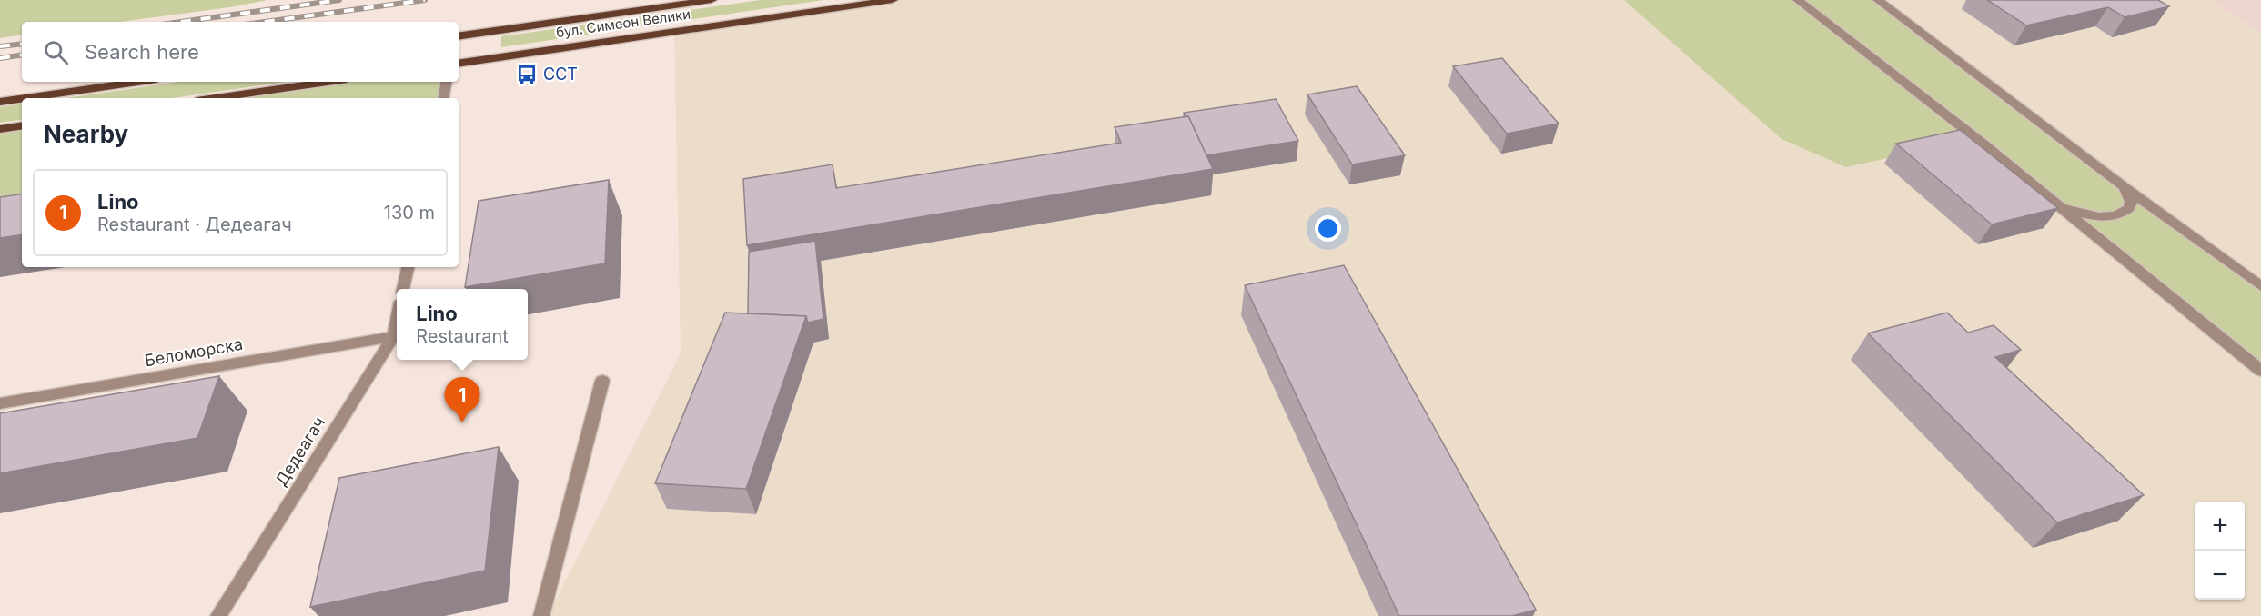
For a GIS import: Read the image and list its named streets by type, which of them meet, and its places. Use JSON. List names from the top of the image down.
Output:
{
  "streets": {
    "main road": ["бул. Симеон Велики"],
    "street": ["Беломорска", "Дедеагач"]
  },
  "crossings": [
    ["Беломорска", "Дедеагач"]
  ],
  "places": {
    "bus stop": ["ССТ"]
  },
  "page": {
    "search": "Search here",
    "heading": "Nearby",
    "list": [
      {
        "mark": "1",
        "name": "Lino",
        "note": "Restaurant · Дедеагач",
        "value": "130 m"
      }
    ],
    "popup": ["Lino", "Restaurant"],
    "pins": "1",
    "map_buttons": ["+", "−"]
  }
}
